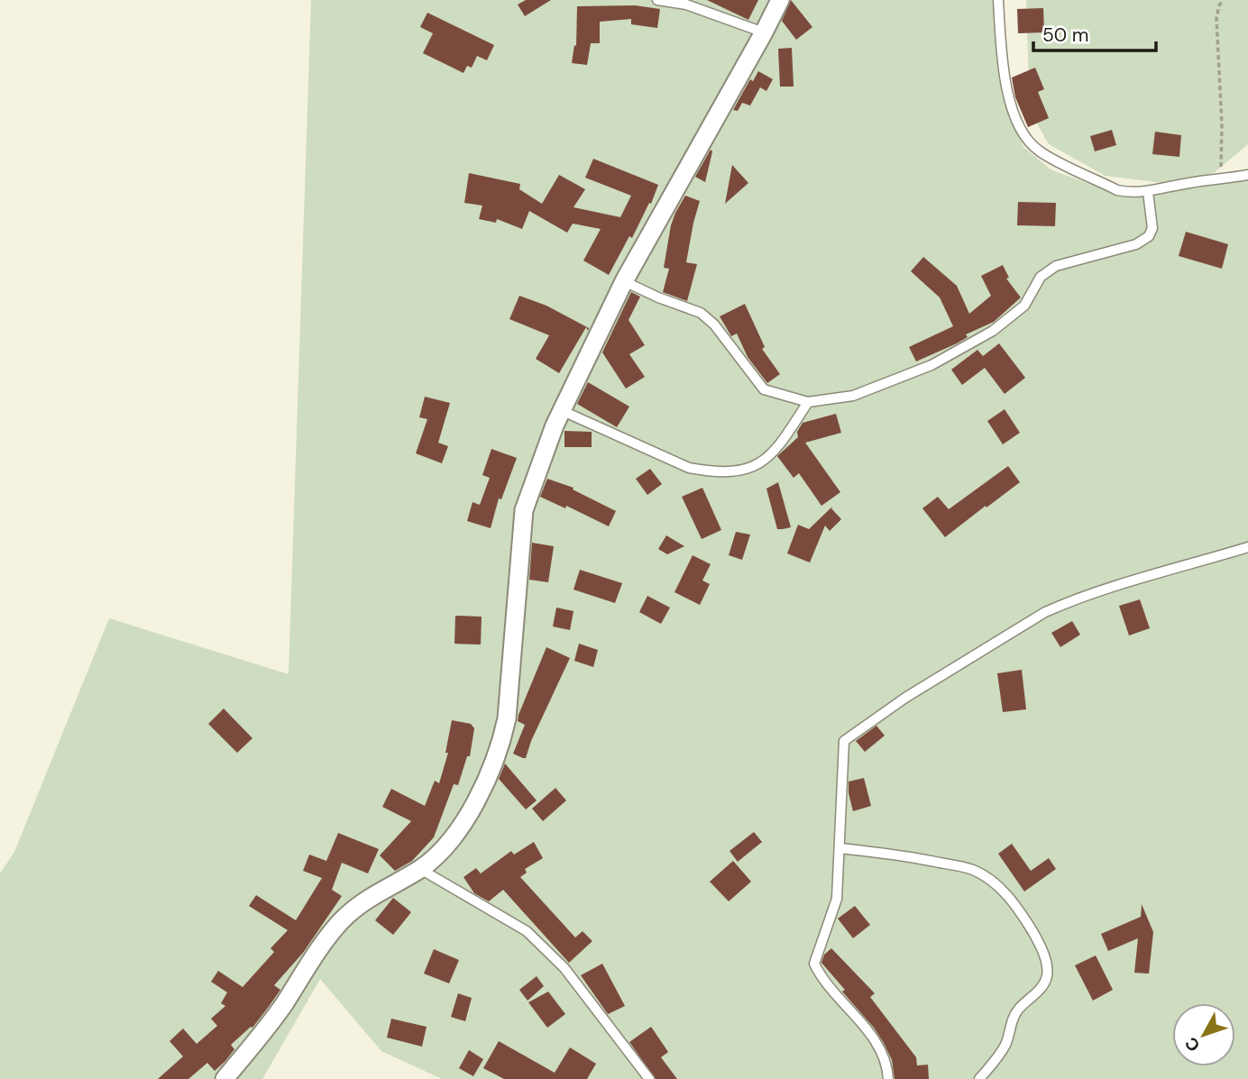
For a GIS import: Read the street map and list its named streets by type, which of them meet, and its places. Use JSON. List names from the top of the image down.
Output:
{
  "scale_bar": "50 m",
  "north": "bottom left"
}
